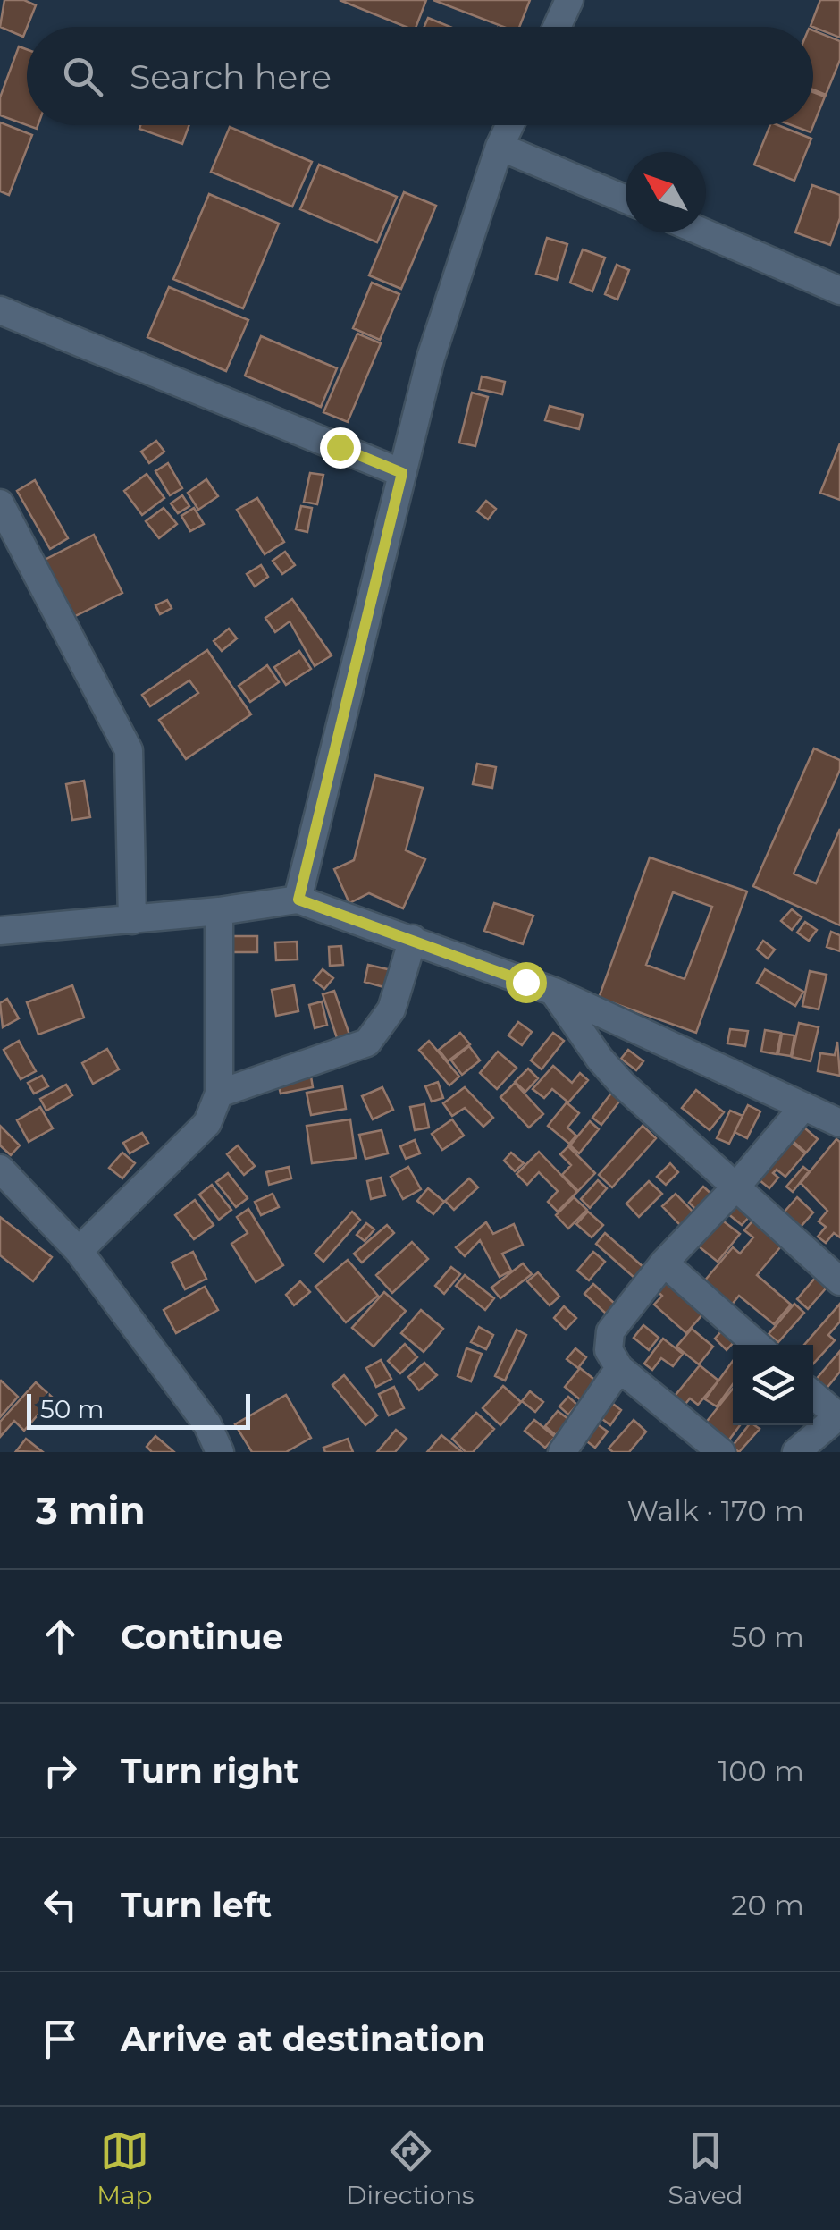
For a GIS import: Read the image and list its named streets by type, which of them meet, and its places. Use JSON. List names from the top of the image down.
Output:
{
  "scale_bar": "50 m",
  "north": "top left",
  "page": {
    "search": "Search here",
    "scale": "50 m",
    "heading": ["3 min", "Walk · 170 m"],
    "list": [
      ["Continue", "50 m"],
      ["Turn right", "100 m"],
      ["Turn left", "20 m"],
      "Arrive at destination"
    ],
    "nav": ["Map", "Directions", "Saved"]
  }
}
